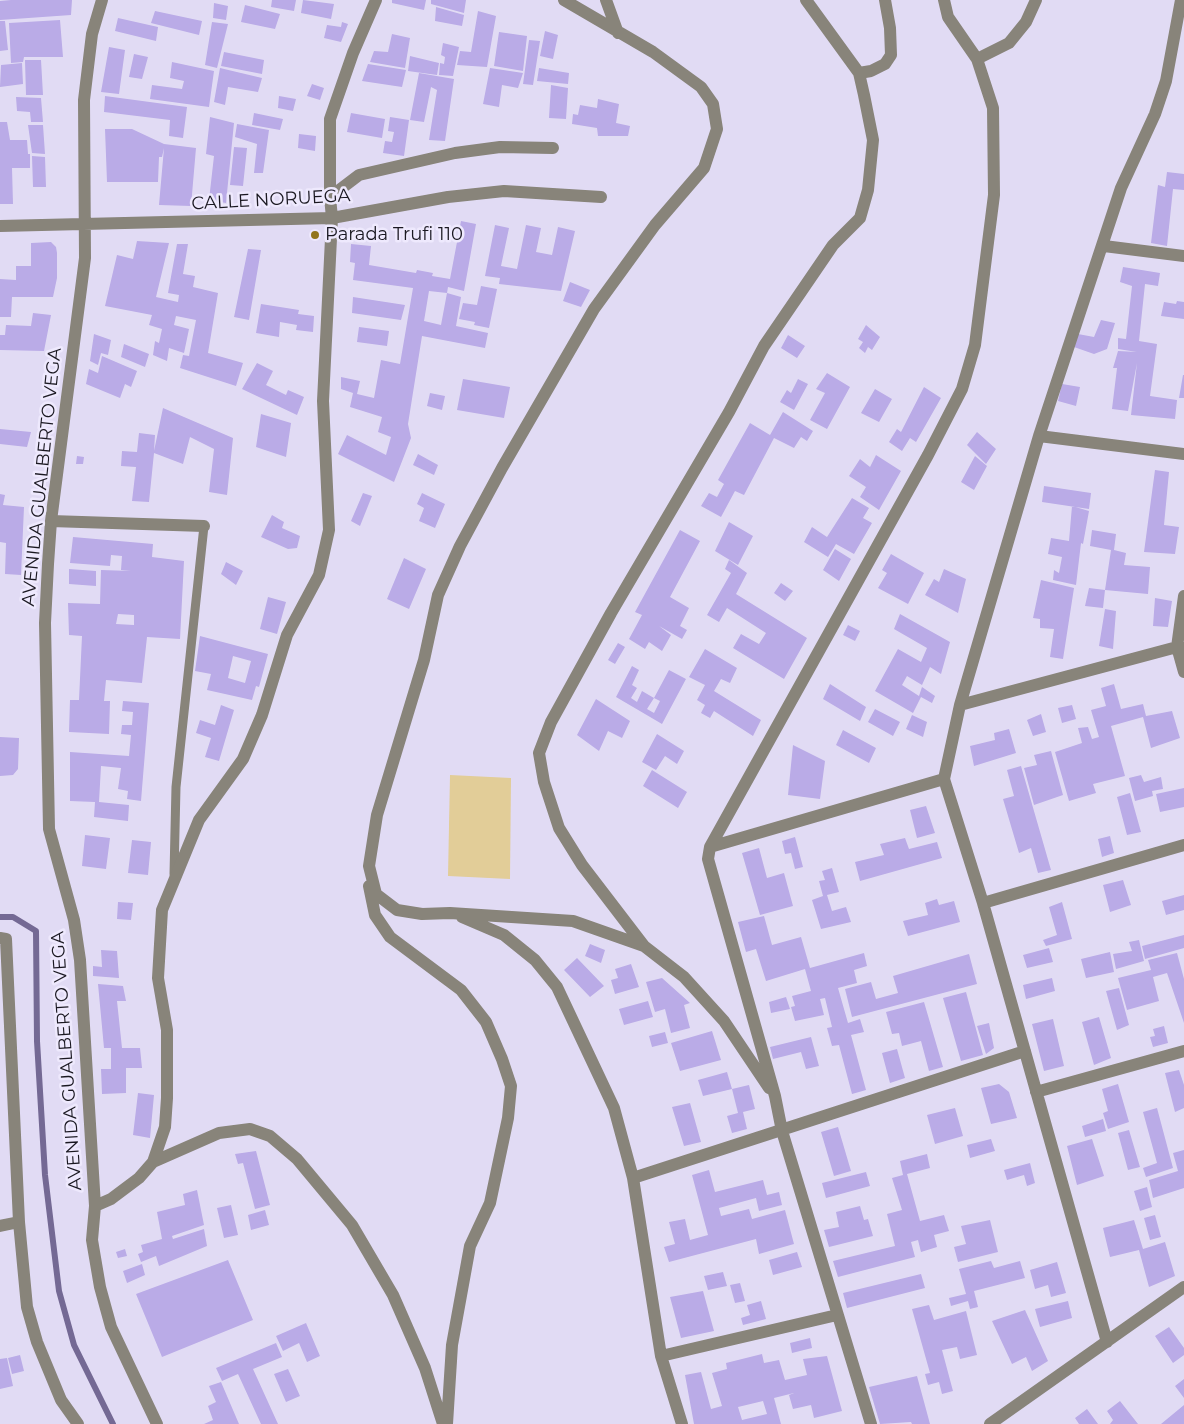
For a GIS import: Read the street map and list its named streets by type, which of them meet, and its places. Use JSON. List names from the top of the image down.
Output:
{
  "streets": {
    "street": ["CALLE NORUEGA", "AVENIDA GUALBERTO VEGA"]
  },
  "crossings": [
    ["CALLE NORUEGA", "AVENIDA GUALBERTO VEGA"]
  ],
  "places": ["Parada Trufi 110"]
}
